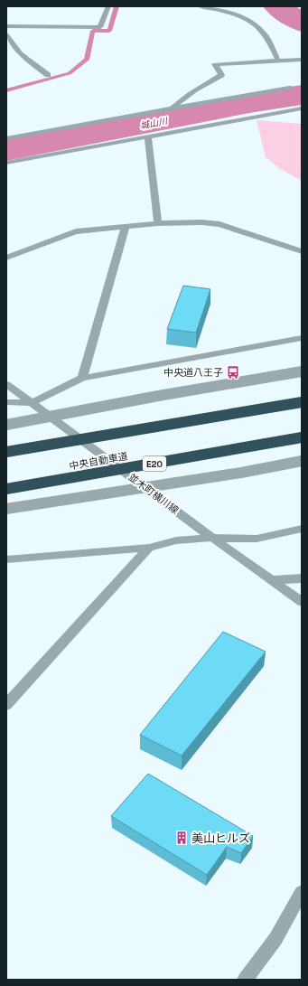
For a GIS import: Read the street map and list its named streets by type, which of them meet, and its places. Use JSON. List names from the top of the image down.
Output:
{
  "streets": {
    "highway": ["中央自動車道", "E20"],
    "street": ["並木町横川線"]
  },
  "water": ["城山川"],
  "places": {
    "bus stop": ["中央道八王子"],
    "building": ["美山ヒルズ"]
  }
}
